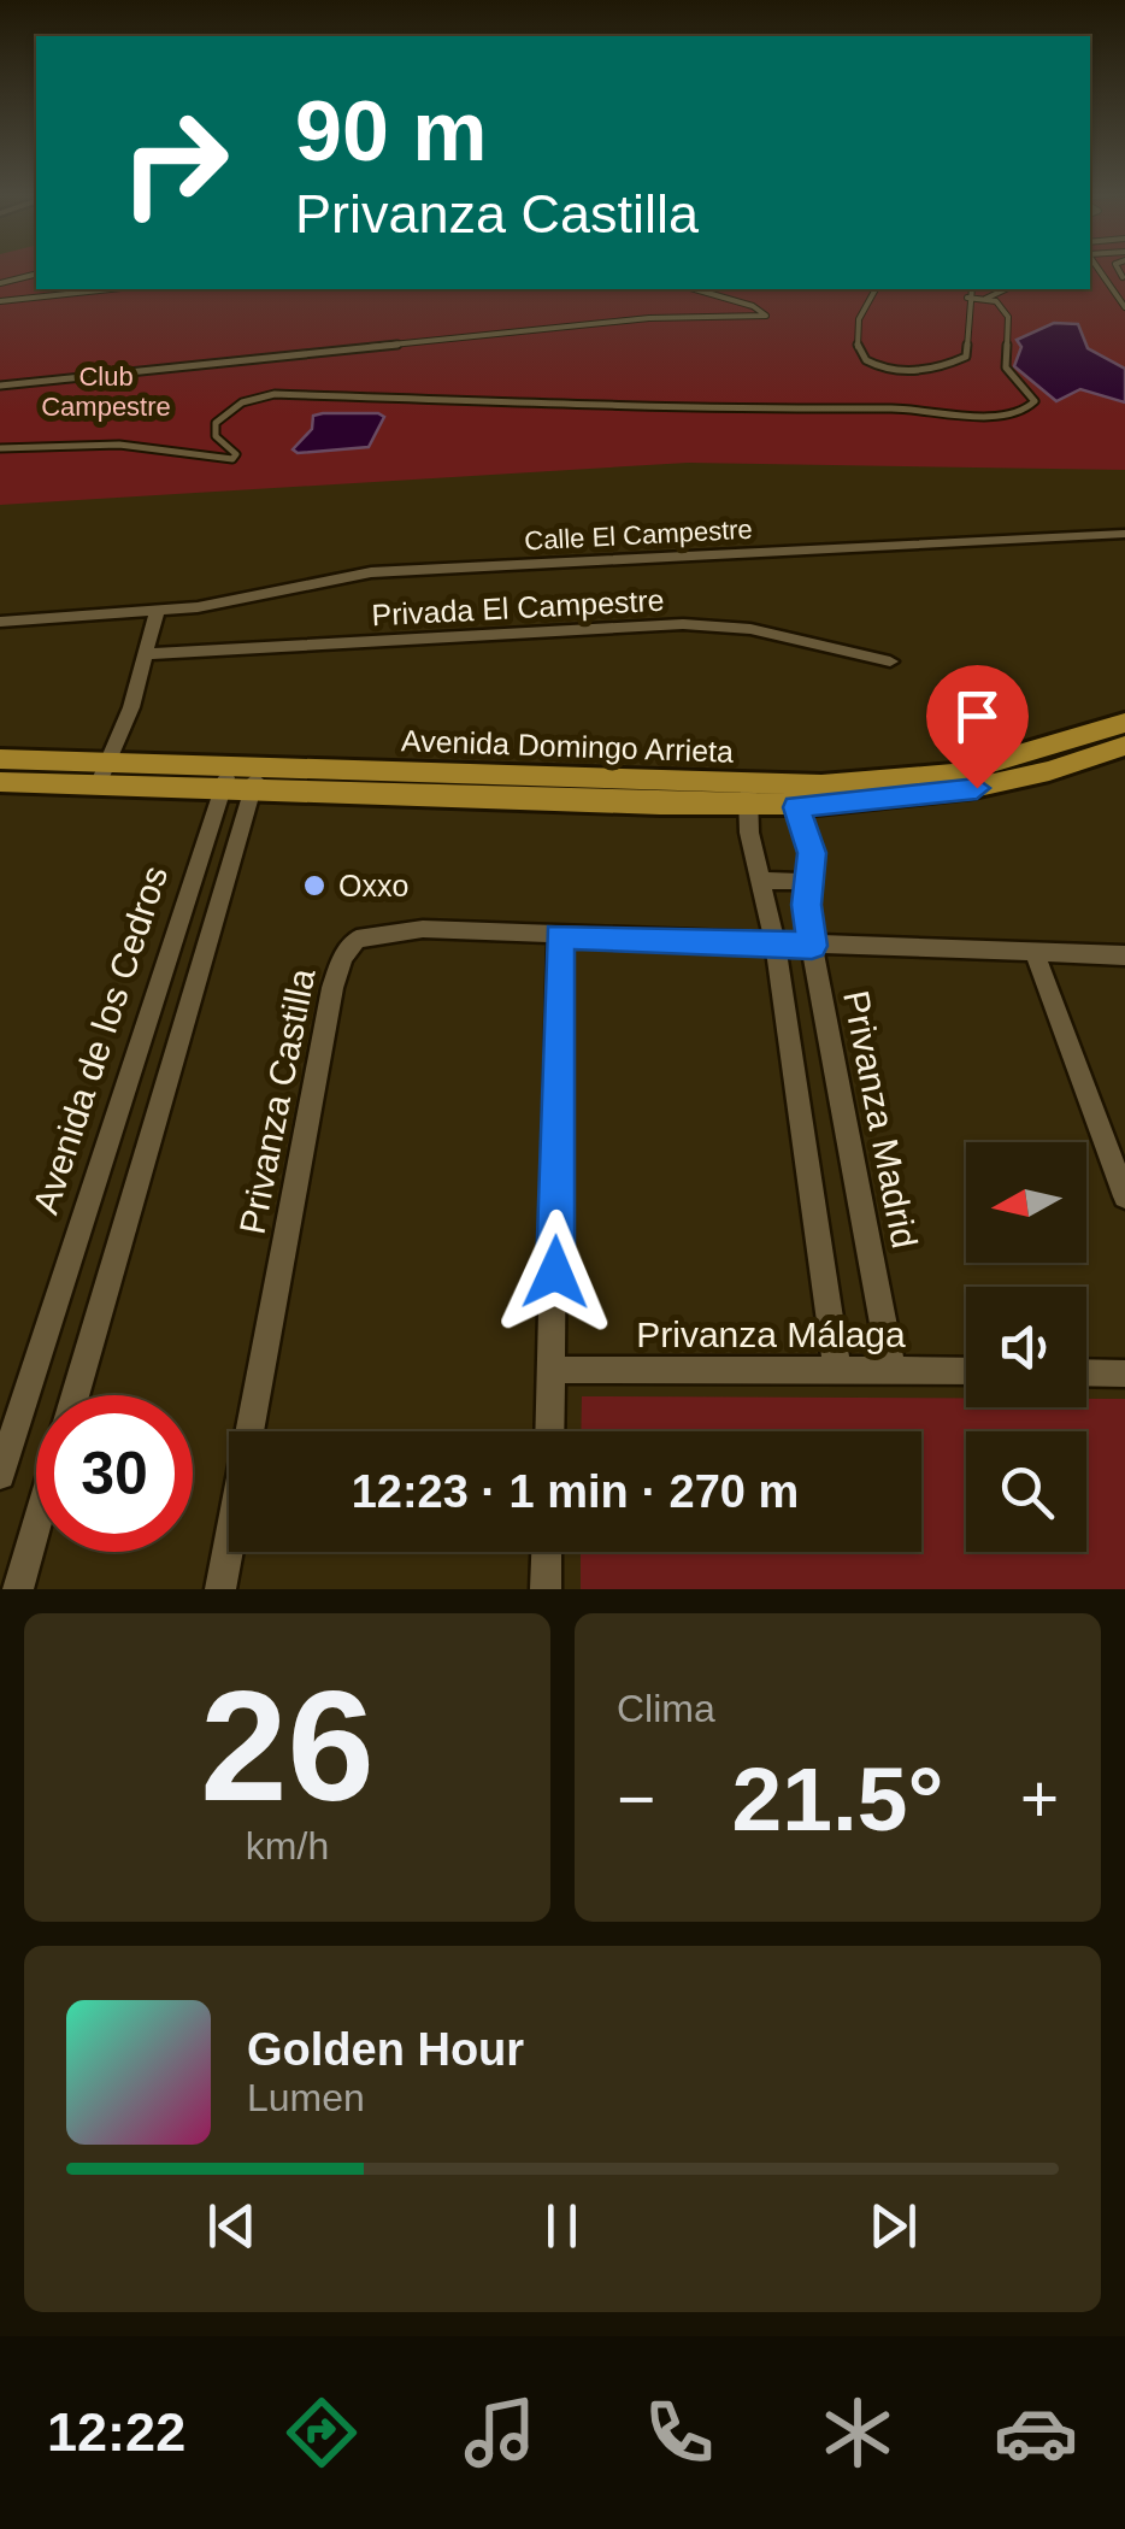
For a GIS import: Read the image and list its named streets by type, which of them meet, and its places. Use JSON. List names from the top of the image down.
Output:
{
  "streets": {
    "main road": ["Avenida Domingo Arrieta"],
    "street": [
      "Calle El Campestre",
      "Privada El Campestre",
      "Avenida de los Cedros",
      "Privanza Castilla",
      "Privanza Madrid",
      "Privanza Málaga"
    ]
  },
  "crossings": [
    ["Avenida Domingo Arrieta", "Avenida de los Cedros"],
    ["Avenida Domingo Arrieta", "Privanza Madrid"],
    ["Privanza Castilla", "Privanza Madrid"],
    ["Privanza Madrid", "Privanza Málaga"]
  ],
  "parks": ["Club Campestre"],
  "places": ["Oxxo"],
  "north": "left",
  "page": {
    "turn": ["90 m", "Privanza Castilla"],
    "limit": "30",
    "trip": "12:23 · 1 min · 270 m",
    "tile": [
      ["26", "km/h"],
      "Clima"
    ],
    "heat": ["−", "21.5°", "+"],
    "song": ["Golden Hour", "Lumen"],
    "tabs": "12:22"
  }
}
